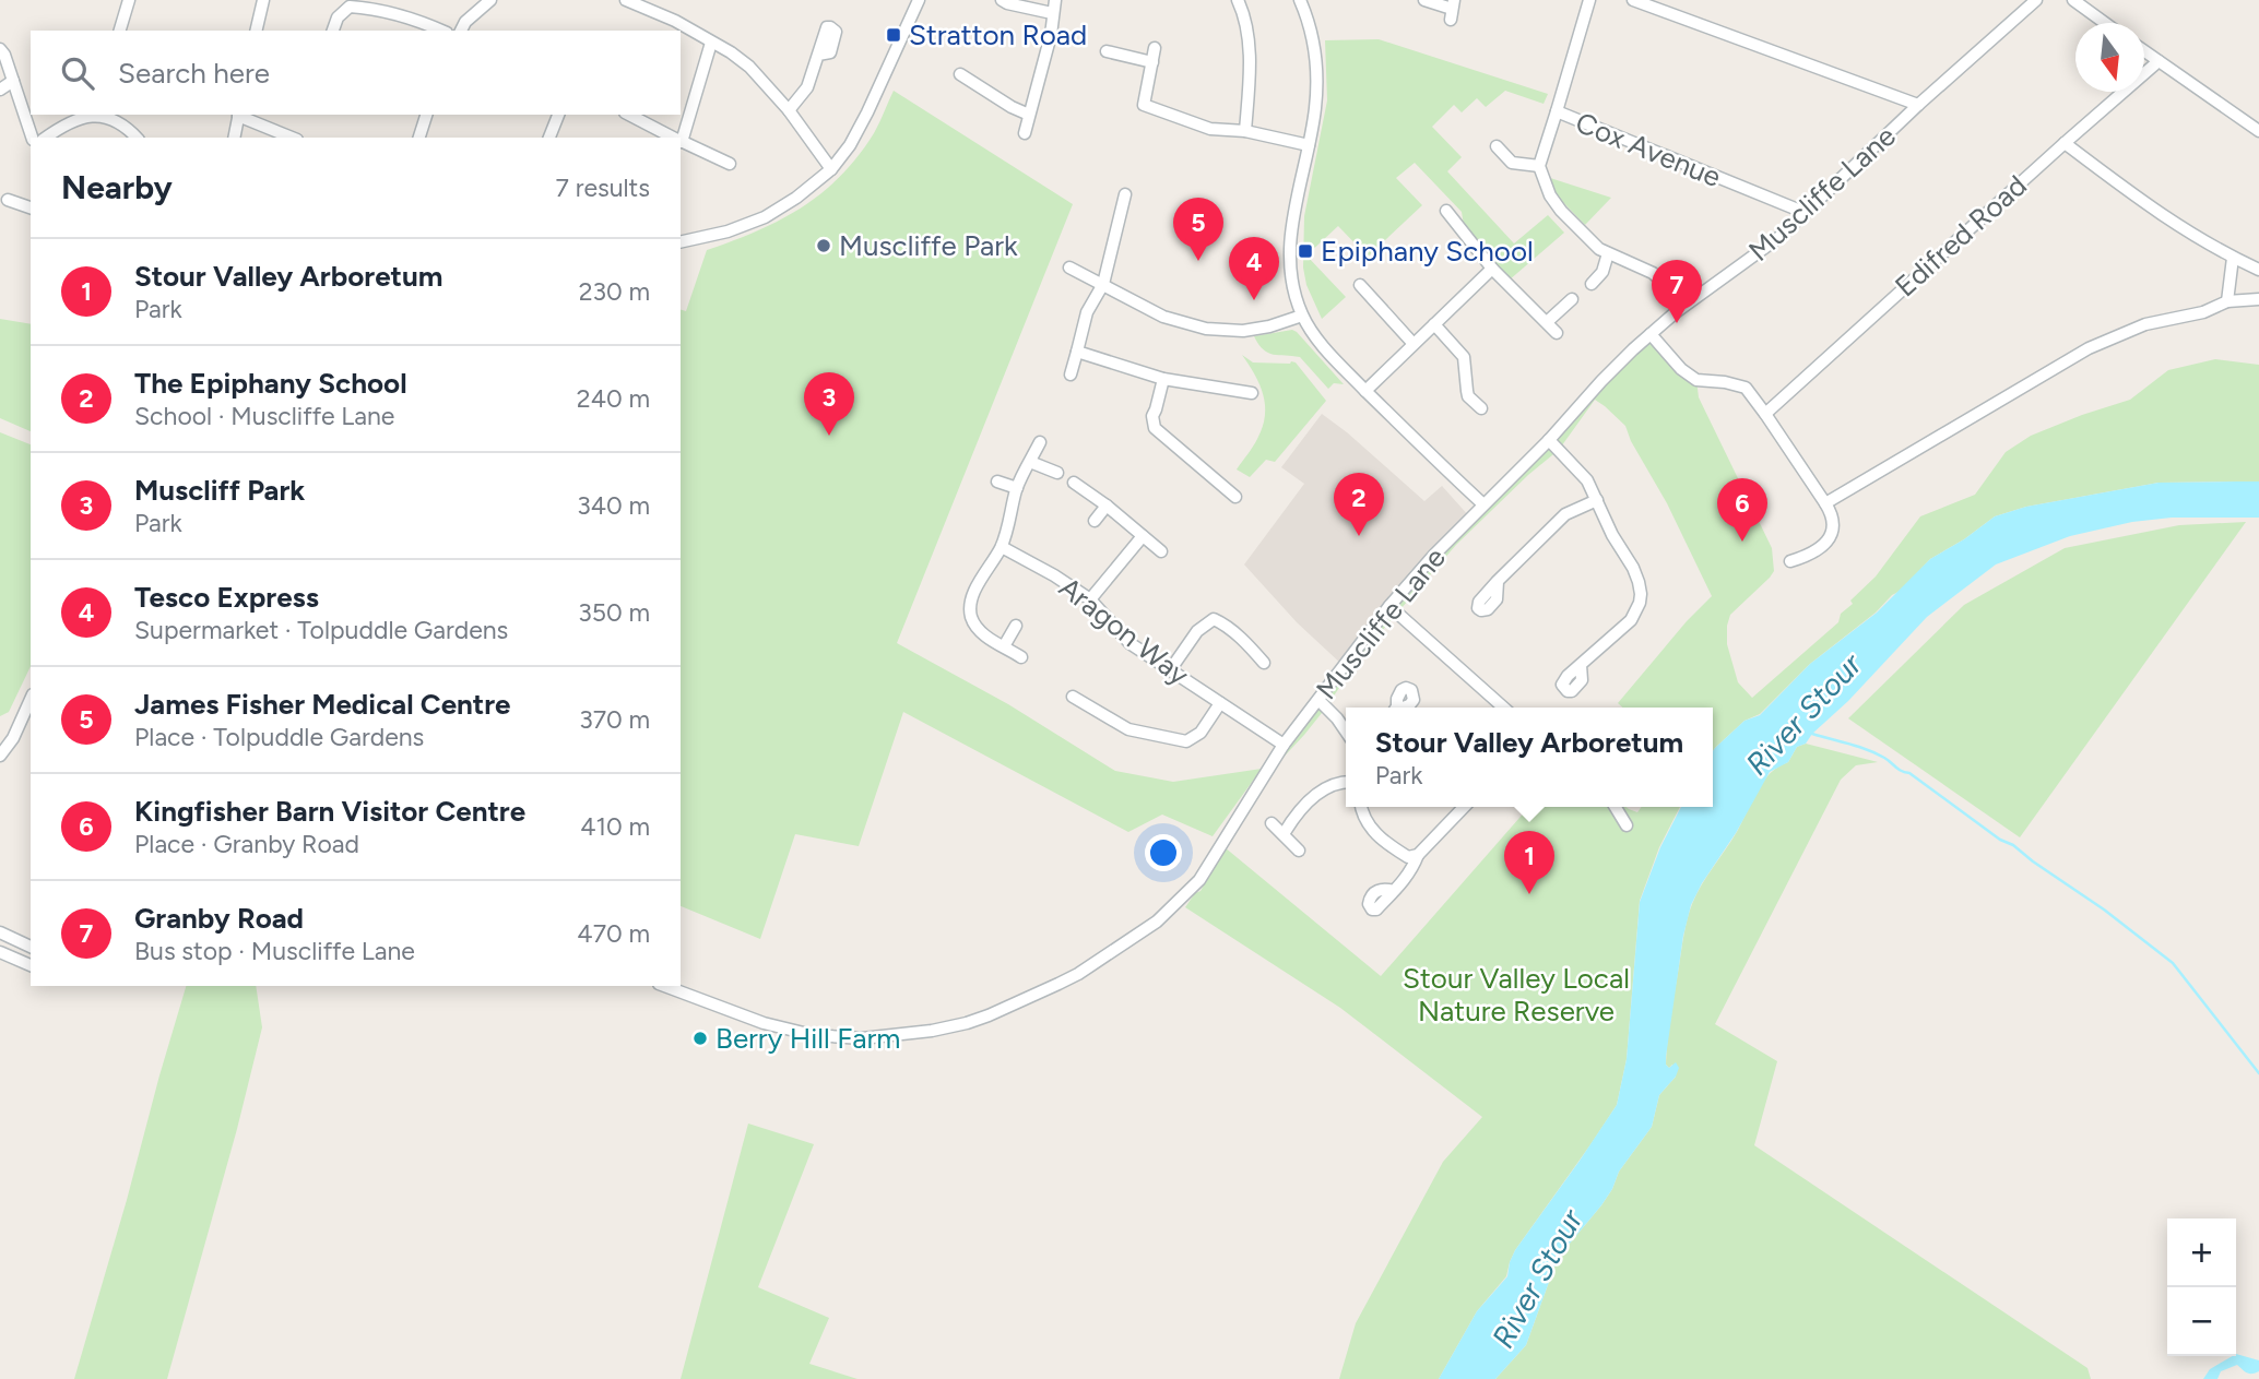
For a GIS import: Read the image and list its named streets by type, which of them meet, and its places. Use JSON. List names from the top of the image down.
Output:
{
  "streets": {
    "street": [
      "Cox Avenue",
      "Muscliffe Lane",
      "Edifred Road",
      "Aragon Way"
    ]
  },
  "crossings": [
    ["Cox Avenue", "Muscliffe Lane"],
    ["Muscliffe Lane", "Aragon Way"]
  ],
  "water": ["River Stour"],
  "parks": ["Stour Valley Local Nature Reserve"],
  "places": {
    "transit": ["Stratton Road", "Epiphany School"],
    "other": ["Muscliffe Park", "Berry Hill Farm"]
  },
  "north": "bottom",
  "page": {
    "search": "Search here",
    "heading": ["Nearby", "7 results"],
    "pins": [
      "5",
      "4",
      "7",
      "3",
      "2",
      "6",
      "1"
    ],
    "list": [
      {
        "mark": "1",
        "name": "Stour Valley Arboretum",
        "note": "Park",
        "value": "230 m"
      },
      {
        "mark": "2",
        "name": "The Epiphany School",
        "note": "School · Muscliffe Lane",
        "value": "240 m"
      },
      {
        "mark": "3",
        "name": "Muscliff Park",
        "note": "Park",
        "value": "340 m"
      },
      {
        "mark": "4",
        "name": "Tesco Express",
        "note": "Supermarket · Tolpuddle Gardens",
        "value": "350 m"
      },
      {
        "mark": "5",
        "name": "James Fisher Medical Centre",
        "note": "Place · Tolpuddle Gardens",
        "value": "370 m"
      },
      {
        "mark": "6",
        "name": "Kingfisher Barn Visitor Centre",
        "note": "Place · Granby Road",
        "value": "410 m"
      },
      {
        "mark": "7",
        "name": "Granby Road",
        "note": "Bus stop · Muscliffe Lane",
        "value": "470 m"
      }
    ],
    "popup": ["Stour Valley Arboretum", "Park"],
    "map_buttons": ["+", "−"]
  }
}
